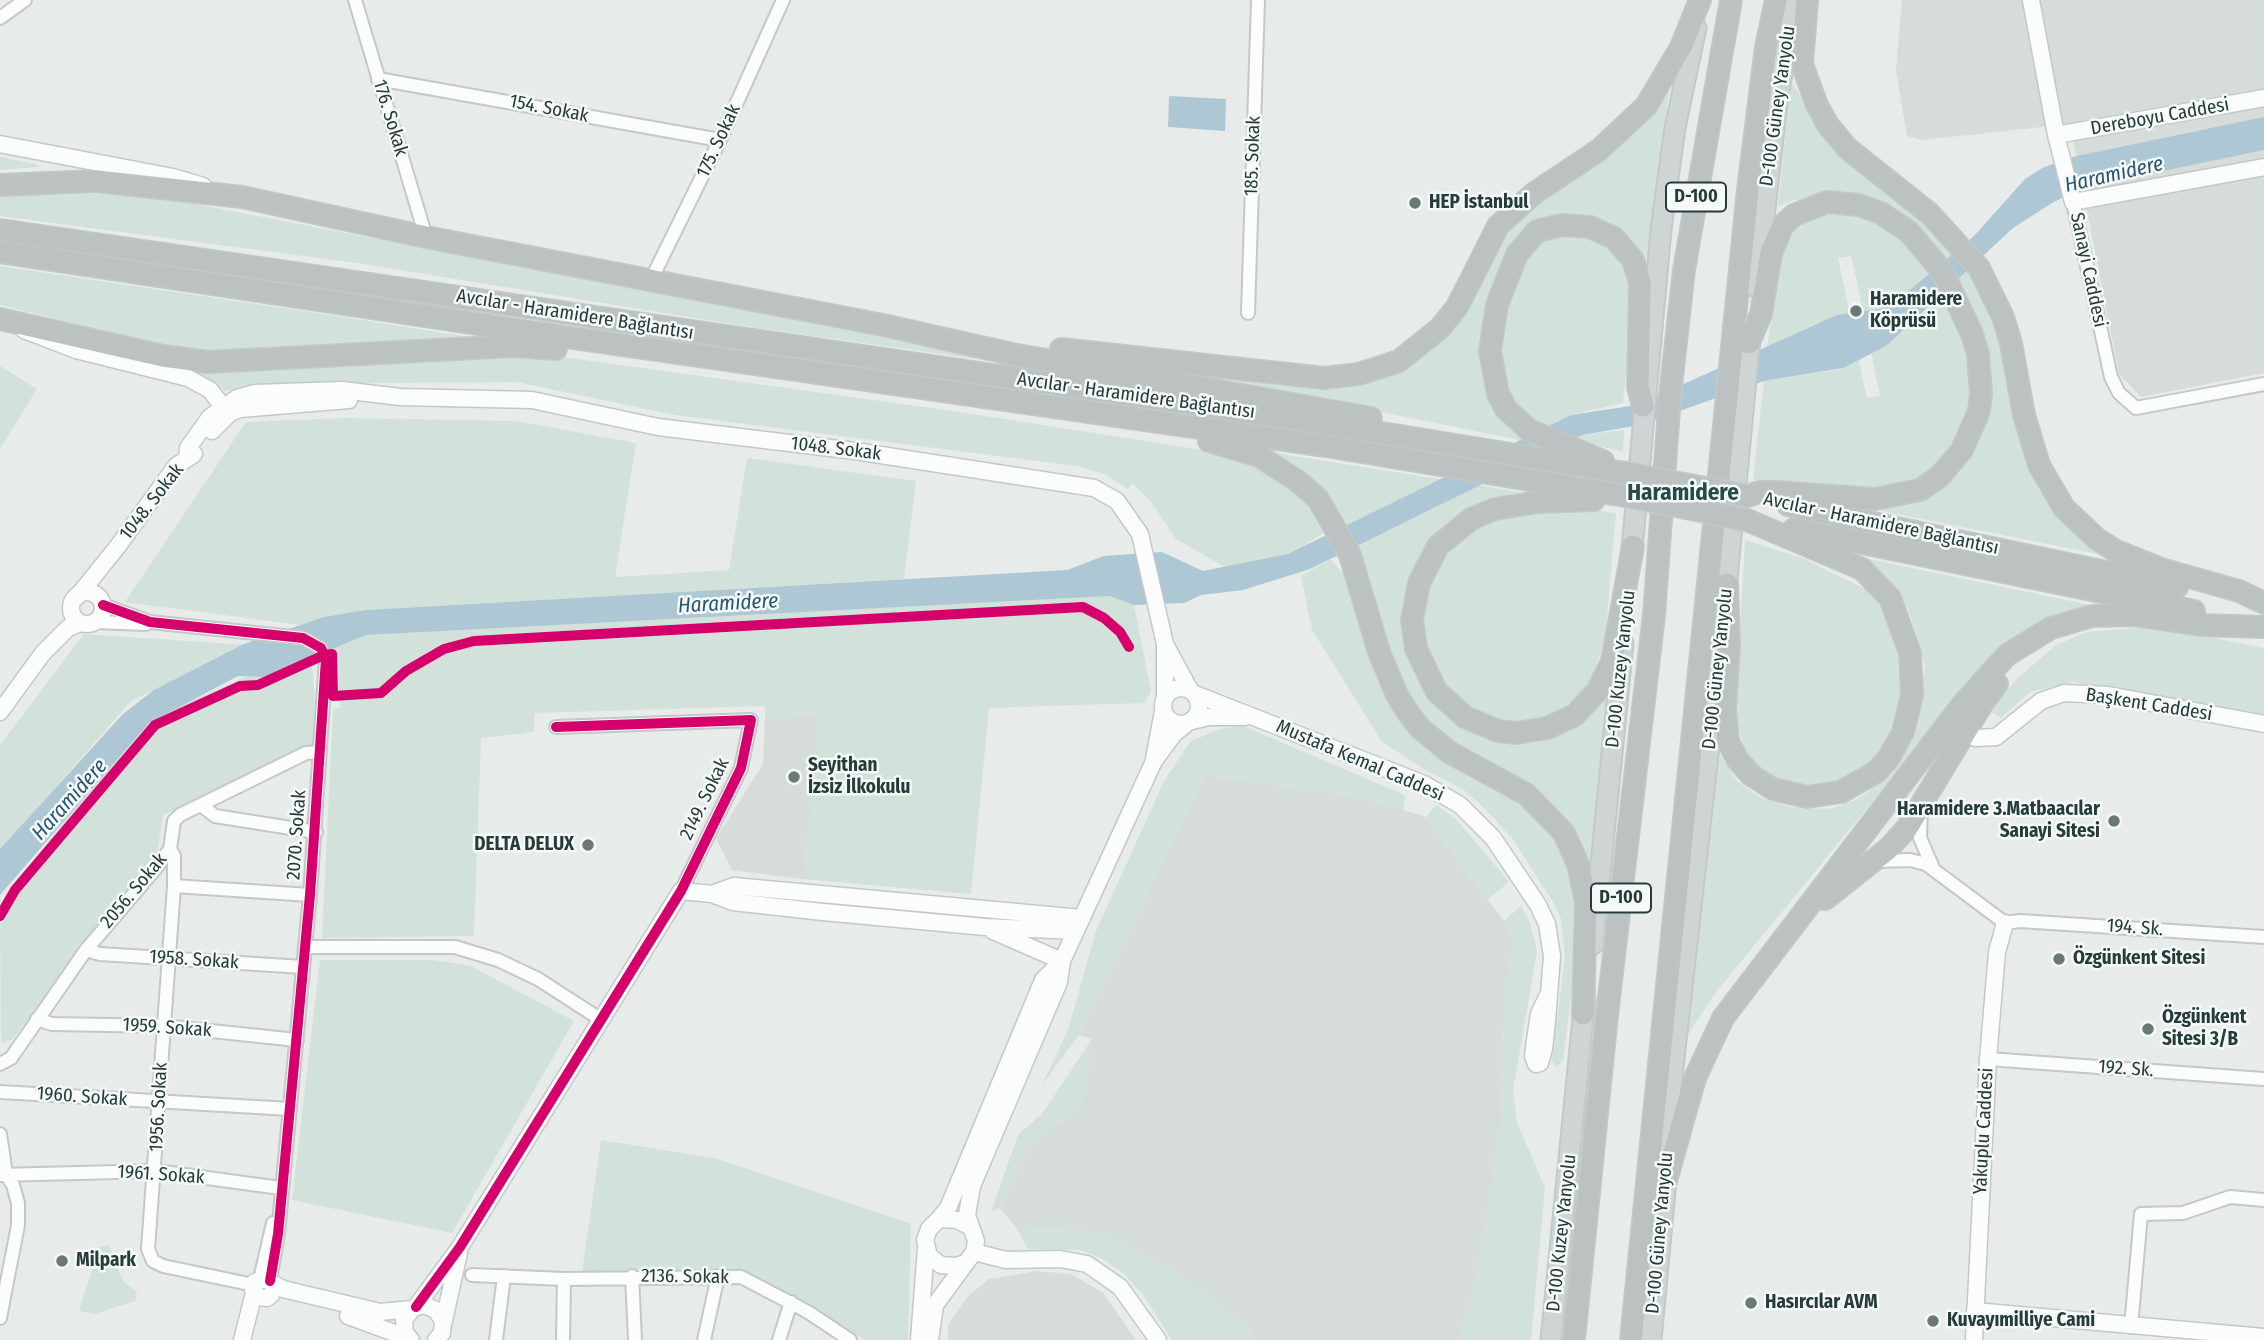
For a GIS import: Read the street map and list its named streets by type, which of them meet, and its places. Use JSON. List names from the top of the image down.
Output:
{
  "streets": {
    "highway": ["D-100", "Avcılar - Haramidere Bağlantısı"],
    "main road": [
      "D-100 Güney Yanyolu",
      "Dereboyu Caddesi",
      "Sanayi Caddesi",
      "1048. Sokak",
      "D-100 Kuzey Yanyolu",
      "Başkent Caddesi",
      "Mustafa Kemal Caddesi",
      "Yakuplu Caddesi"
    ],
    "street": [
      "154. Sokak",
      "176. Sokak",
      "175. Sokak",
      "185. Sokak",
      "2149. Sokak",
      "2070. Sokak",
      "2056. Sokak",
      "194. Sk.",
      "1958. Sokak",
      "1959. Sokak",
      "192. Sk.",
      "1960. Sokak",
      "1956. Sokak",
      "1961. Sokak",
      "2136. Sokak"
    ]
  },
  "crossings": [
    ["154. Sokak", "176. Sokak"],
    ["154. Sokak", "175. Sokak"],
    ["Dereboyu Caddesi", "Sanayi Caddesi"],
    ["1048. Sokak", "Mustafa Kemal Caddesi"],
    ["2070. Sokak", "2056. Sokak"],
    ["2070. Sokak", "1958. Sokak"],
    ["2070. Sokak", "1959. Sokak"],
    ["2070. Sokak", "1960. Sokak"],
    ["2070. Sokak", "1956. Sokak"],
    ["2070. Sokak", "1961. Sokak"],
    ["2056. Sokak", "1958. Sokak"],
    ["2056. Sokak", "1959. Sokak"],
    ["2056. Sokak", "1956. Sokak"],
    ["194. Sk.", "Yakuplu Caddesi"],
    ["1958. Sokak", "1956. Sokak"],
    ["1959. Sokak", "1956. Sokak"],
    ["192. Sk.", "Yakuplu Caddesi"],
    ["1960. Sokak", "1956. Sokak"],
    ["1956. Sokak", "1961. Sokak"]
  ],
  "districts": ["Haramidere"],
  "water": ["Haramidere"],
  "places": [
    "HEP İstanbul",
    "Haramidere Köprüsü",
    "Seyithan İzsiz İlkokulu",
    "Haramidere 3.Matbaacılar Sanayi Sitesi",
    "DELTA DELUX",
    "Özgünkent Sitesi",
    "Özgünkent Sitesi 3/B",
    "Milpark",
    "Hasırcılar AVM",
    "Kuvayımilliye Cami"
  ]
}
